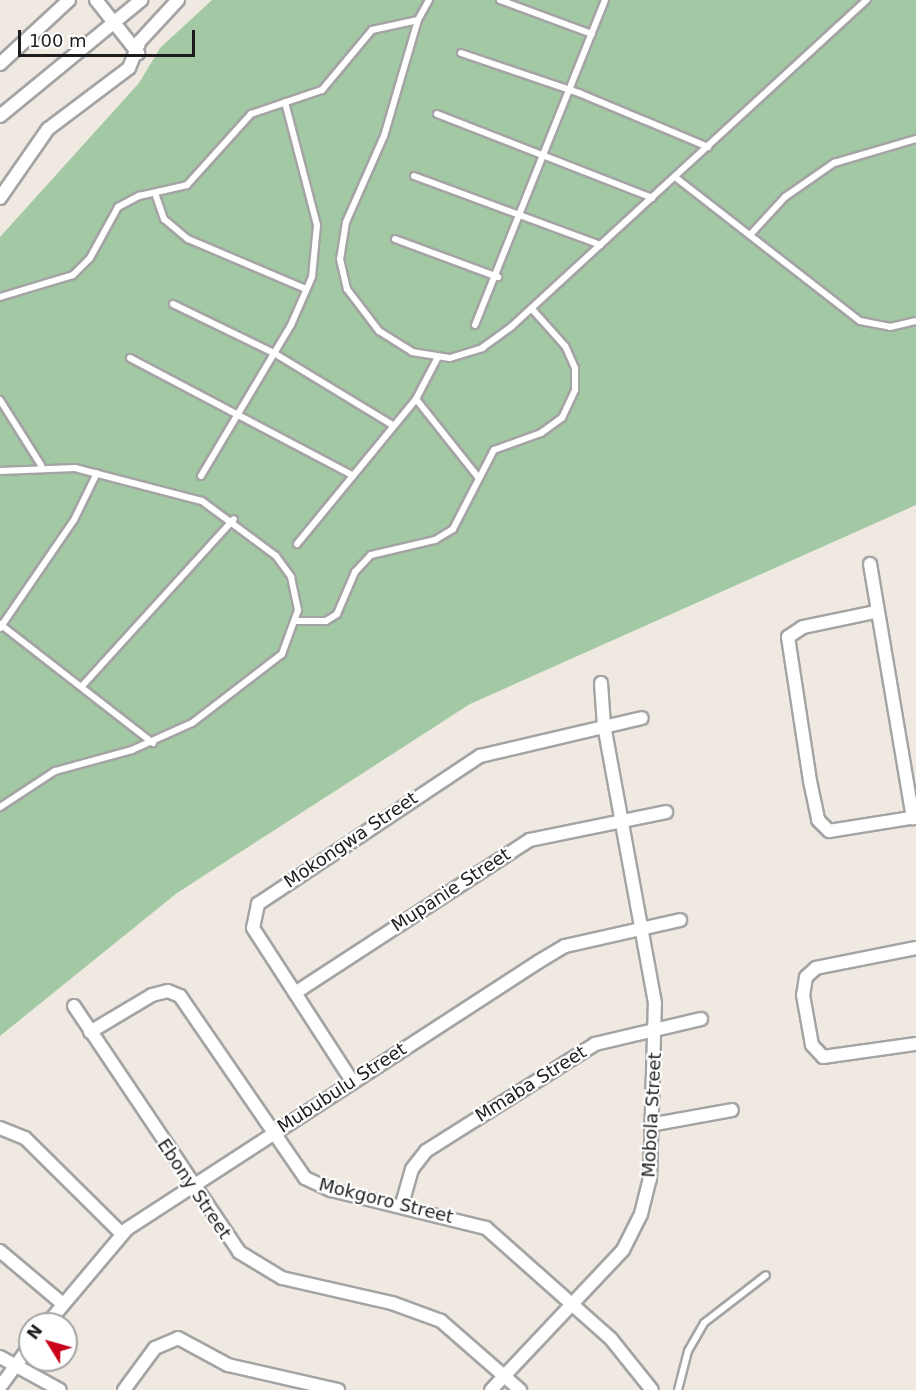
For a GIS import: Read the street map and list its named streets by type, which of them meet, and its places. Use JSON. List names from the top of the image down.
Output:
{
  "streets": {
    "street": [
      "Mokongwa Street",
      "Mupanie Street",
      "Mmaba Street",
      "Mububulu Street",
      "Mobola Street",
      "Ebony Street",
      "Mokgoro Street"
    ]
  },
  "crossings": [
    ["Mokongwa Street", "Mupanie Street"],
    ["Mokongwa Street", "Mububulu Street"],
    ["Mokongwa Street", "Mobola Street"],
    ["Mupanie Street", "Mobola Street"],
    ["Mmaba Street", "Mobola Street"],
    ["Mmaba Street", "Mokgoro Street"],
    ["Mububulu Street", "Mobola Street"],
    ["Mububulu Street", "Ebony Street"],
    ["Mububulu Street", "Mokgoro Street"],
    ["Mobola Street", "Ebony Street"],
    ["Mobola Street", "Mokgoro Street"],
    ["Ebony Street", "Mokgoro Street"]
  ],
  "scale_bar": "100 m",
  "north": "top left"
}
